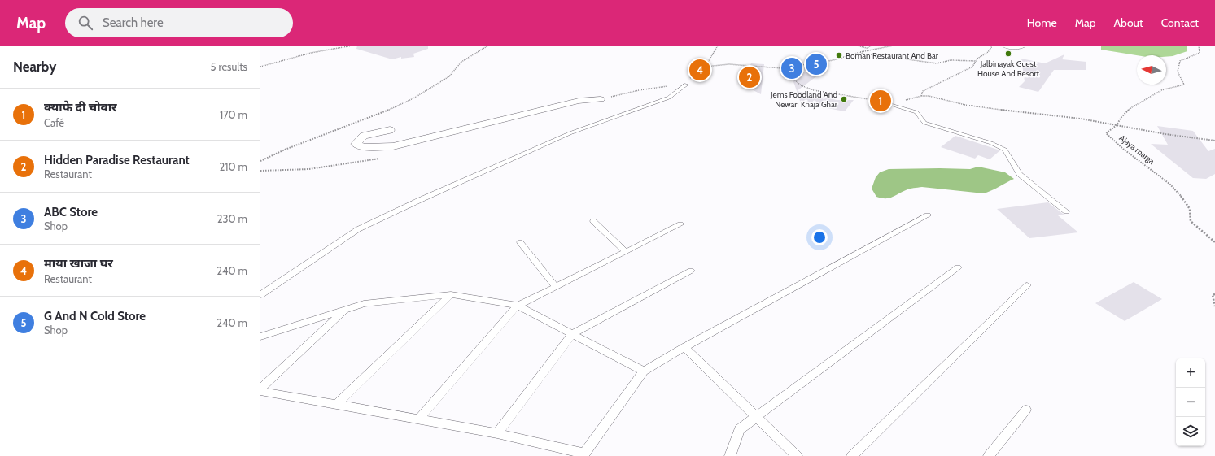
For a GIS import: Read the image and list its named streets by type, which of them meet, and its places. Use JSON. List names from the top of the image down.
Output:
{
  "streets": {
    "path": ["Ajaya marga"]
  },
  "places": ["Jalbinayak Guest House And Resort", "Boman Restaurant And Bar", "Jems Foodland And Newari Khaja Ghar"],
  "north": "left",
  "page": {
    "header": "Map",
    "search": "Search here",
    "nav": [
      "Home",
      "Map",
      "About",
      "Contact"
    ],
    "heading": ["Nearby", "5 results"],
    "pins": [
      "5",
      "3",
      "4",
      "2",
      "1"
    ],
    "list": [
      {
        "mark": "1",
        "name": "क्याफे दी चोवार",
        "note": "Café",
        "value": "170 m"
      },
      {
        "mark": "2",
        "name": "Hidden Paradise Restaurant",
        "note": "Restaurant",
        "value": "210 m"
      },
      {
        "mark": "3",
        "name": "ABC Store",
        "note": "Shop",
        "value": "230 m"
      },
      {
        "mark": "4",
        "name": "माया खाजा घर",
        "note": "Restaurant",
        "value": "240 m"
      },
      {
        "mark": "5",
        "name": "G And N Cold Store",
        "note": "Shop",
        "value": "240 m"
      }
    ],
    "map_buttons": ["+", "−"]
  }
}
